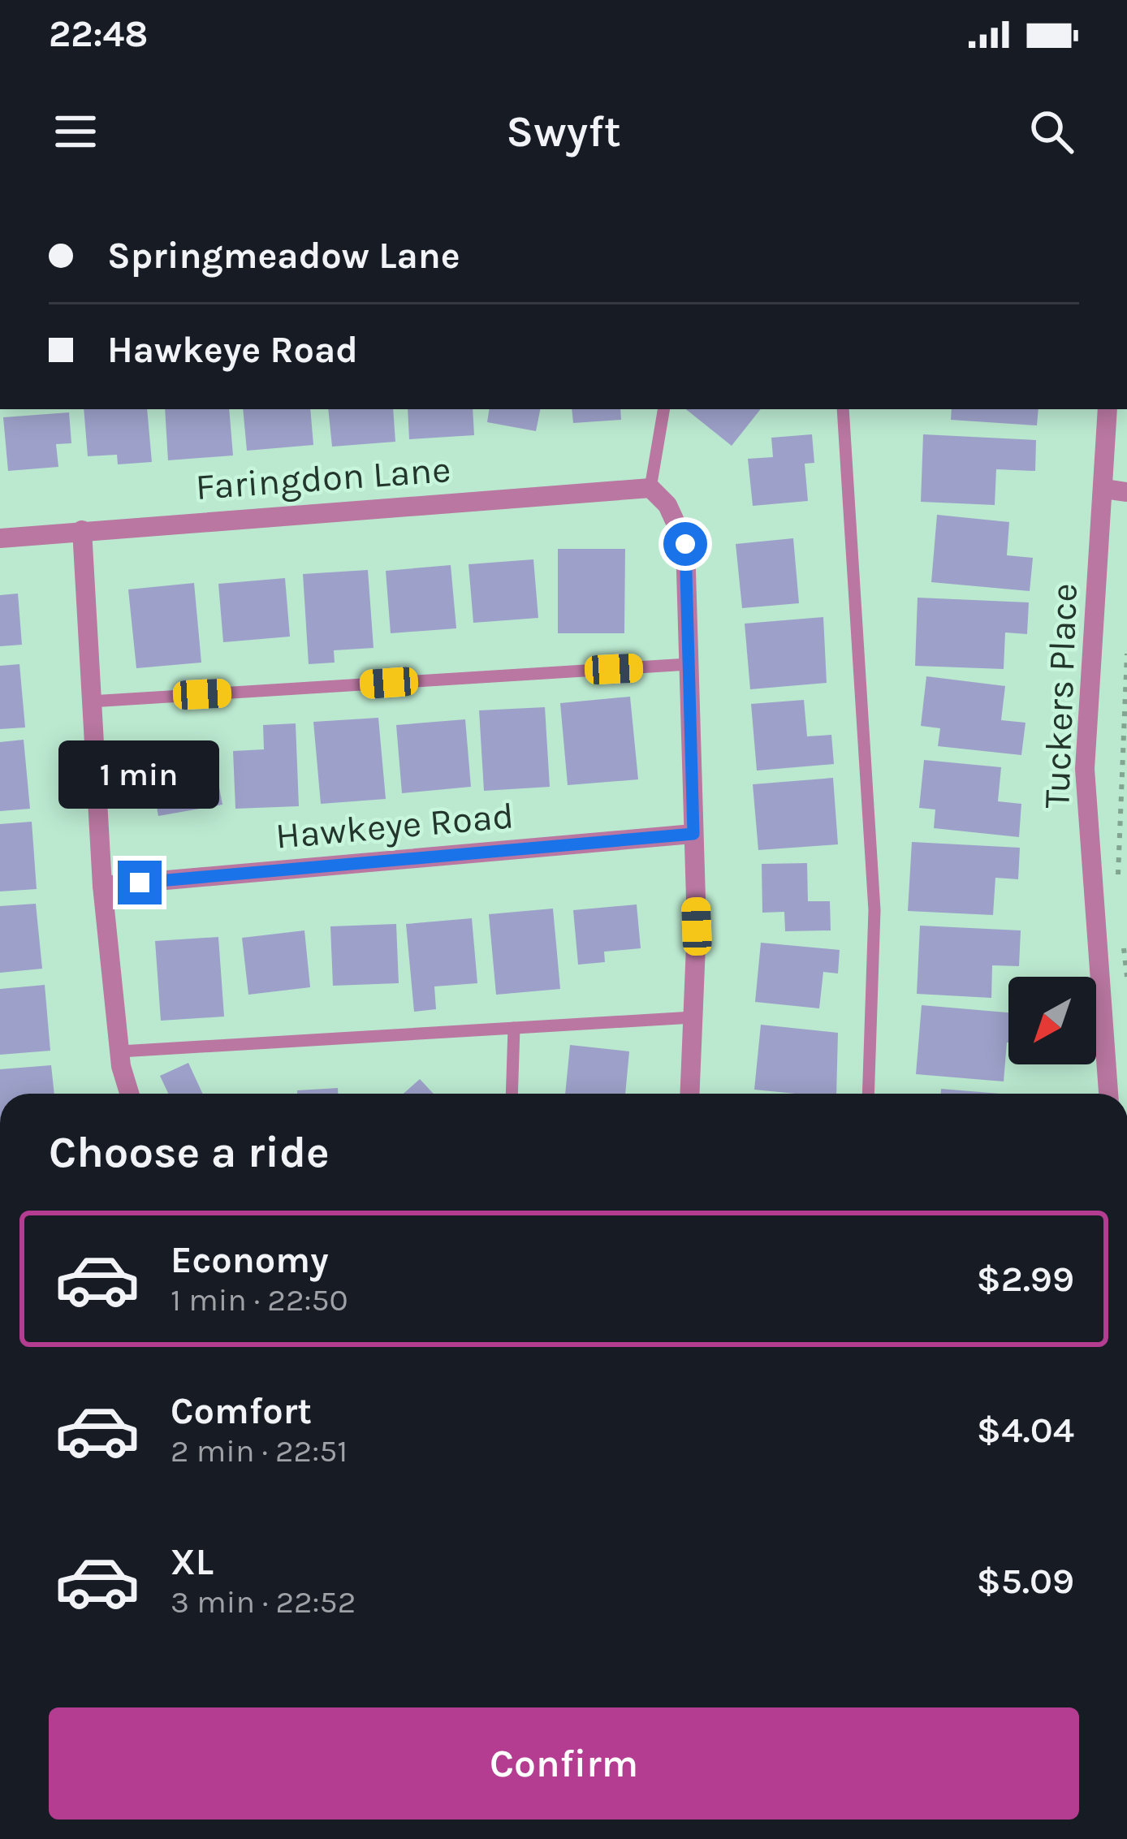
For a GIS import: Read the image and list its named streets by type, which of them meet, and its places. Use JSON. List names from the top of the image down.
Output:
{
  "streets": {
    "street": ["Faringdon Lane", "Tuckers Place", "Hawkeye Road"]
  },
  "north": "bottom left",
  "page": {
    "status": "22:48",
    "header": "Swyft",
    "banner": ["Springmeadow Lane", "Hawkeye Road"],
    "bubble": "1 min",
    "heading": "Choose a ride",
    "list": [
      {
        "name": "Economy",
        "note": "1 min · 22:50",
        "value": "$2.99"
      },
      {
        "name": "Comfort",
        "note": "2 min · 22:51",
        "value": "$4.04"
      },
      {
        "name": "XL",
        "note": "3 min · 22:52",
        "value": "$5.09"
      }
    ],
    "buttons": "Confirm"
  }
}
